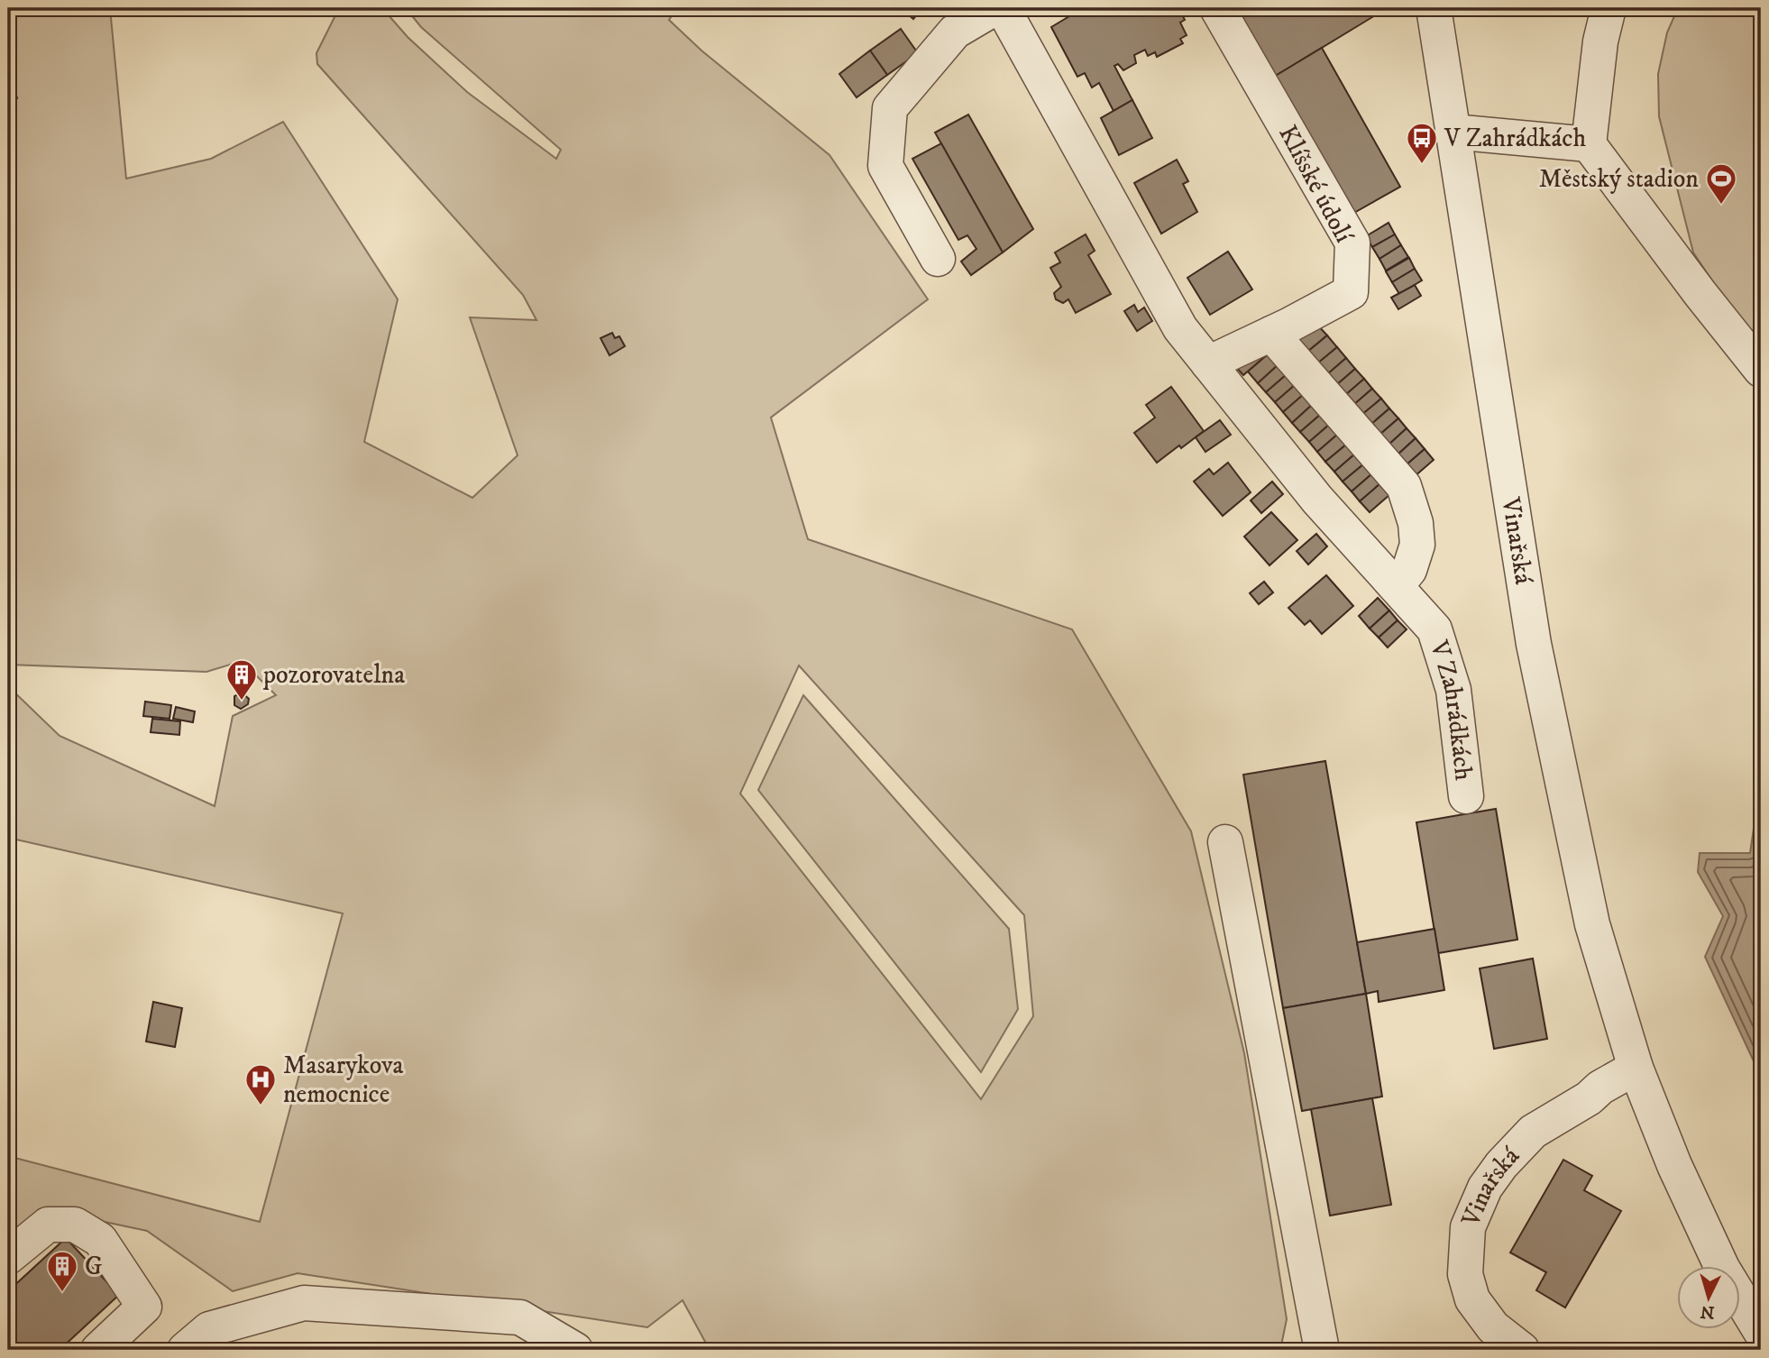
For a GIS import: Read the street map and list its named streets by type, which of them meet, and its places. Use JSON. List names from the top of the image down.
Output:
{
  "streets": {
    "street": ["Klíšské údolí", "Vinařská", "V Zahrádkách"]
  },
  "crossings": [
    ["Klíšské údolí", "V Zahrádkách"]
  ],
  "places": {
    "bus stop": ["V Zahrádkách"],
    "sports": ["Městský stadion"],
    "building": ["pozorovatelna", "G"],
    "hospital": ["Masarykova nemocnice"]
  },
  "north": "bottom"
}
